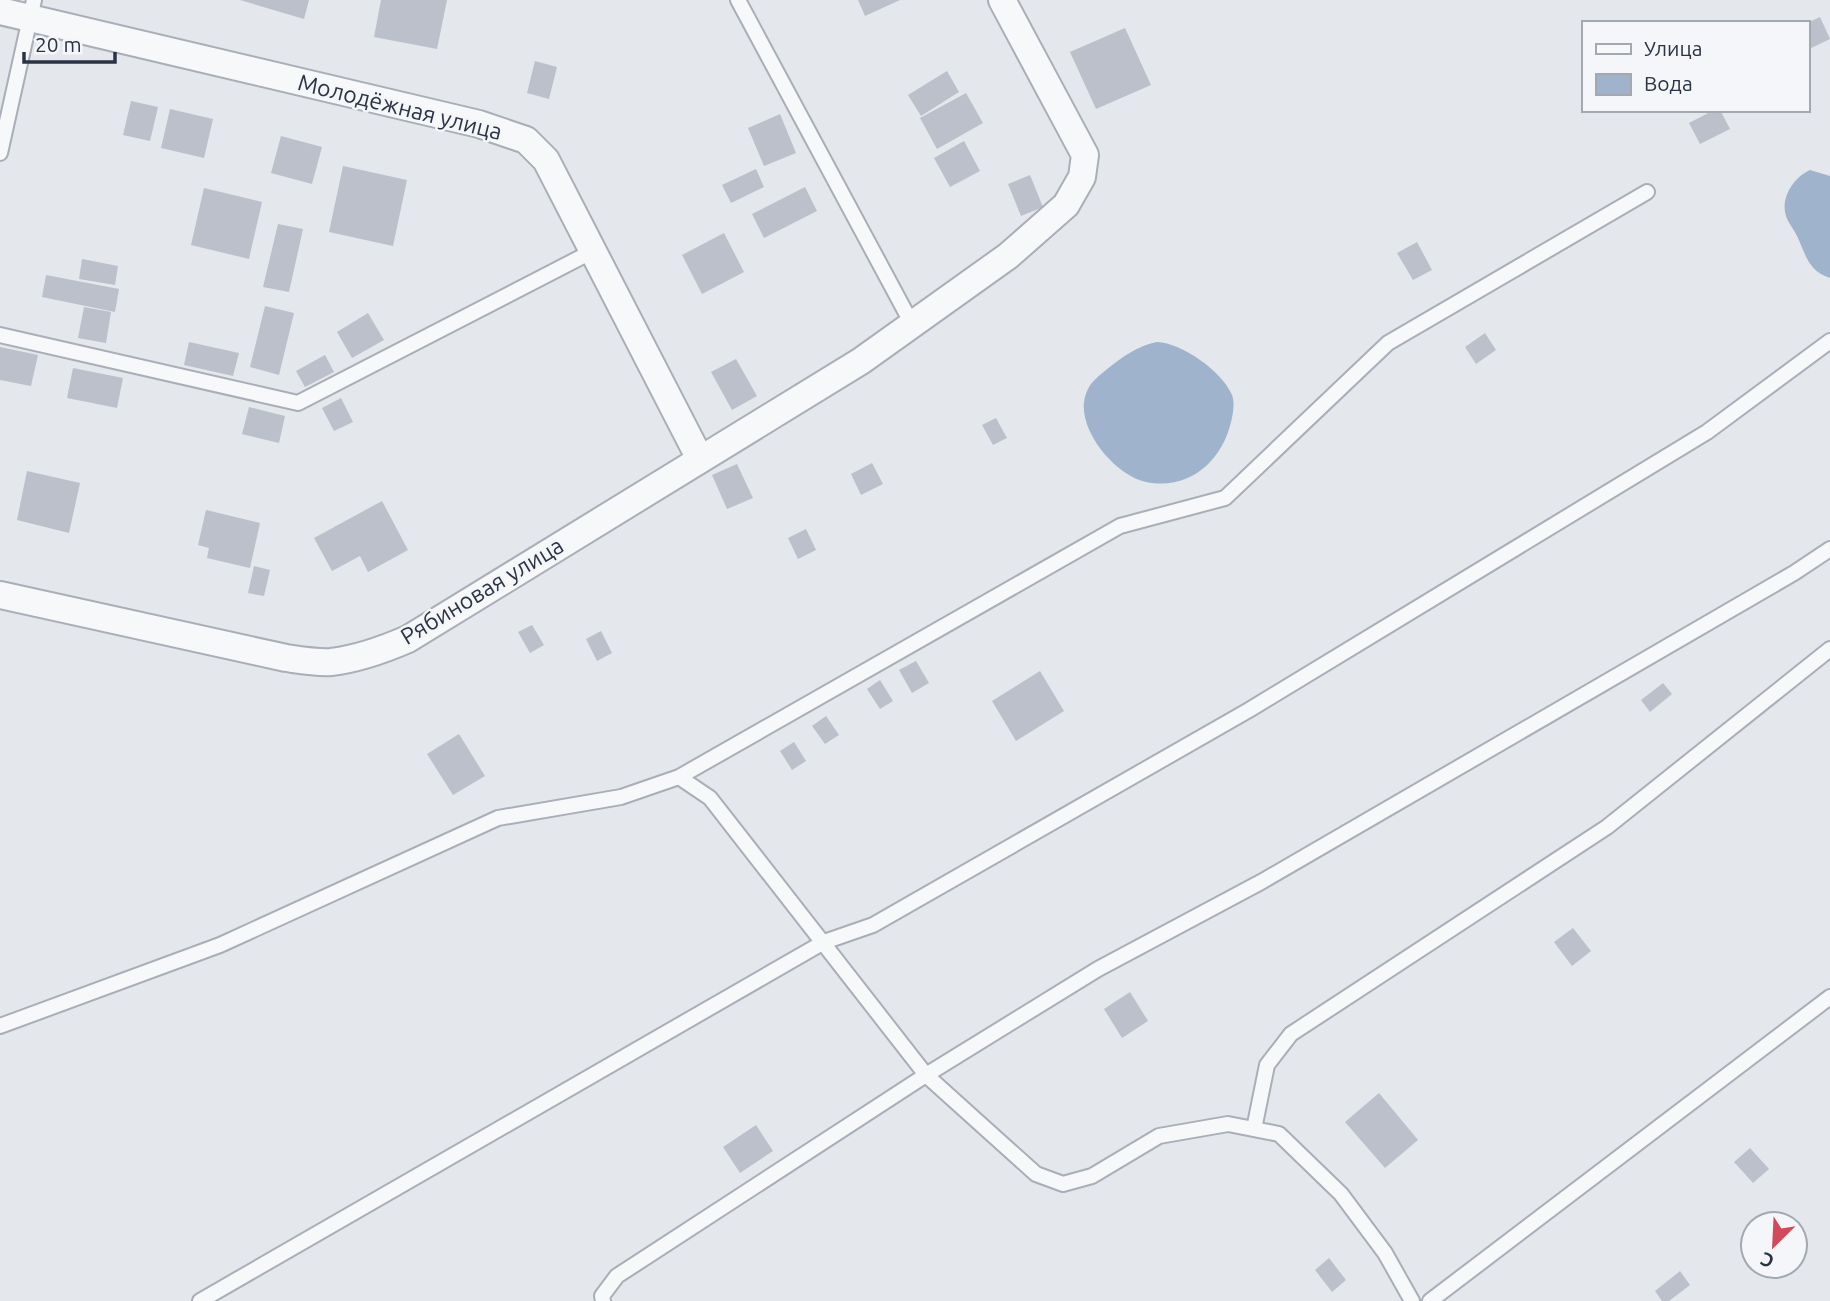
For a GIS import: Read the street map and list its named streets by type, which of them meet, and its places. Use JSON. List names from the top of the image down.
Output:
{
  "streets": {
    "street": ["Молодёжная улица", "Рябиновая улица"]
  },
  "crossings": [
    ["Молодёжная улица", "Рябиновая улица"]
  ],
  "legend": ["Улица", "Вода"],
  "scale_bar": "20 m",
  "north": "bottom left"
}
